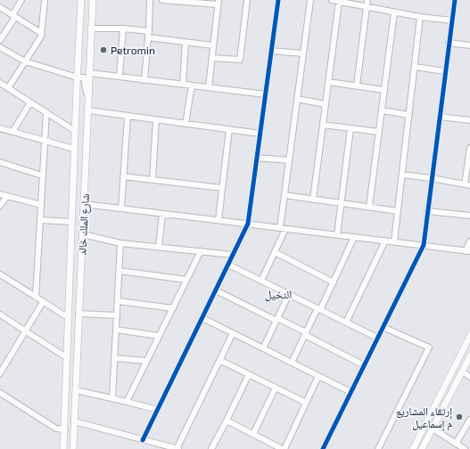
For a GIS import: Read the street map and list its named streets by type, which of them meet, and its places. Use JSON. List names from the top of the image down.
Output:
{
  "streets": {
    "main road": ["شارع الملك خالد"]
  },
  "districts": ["النخيل"],
  "places": ["Petromin", "إرتقاء المشاريع م إسماعيل"]
}
